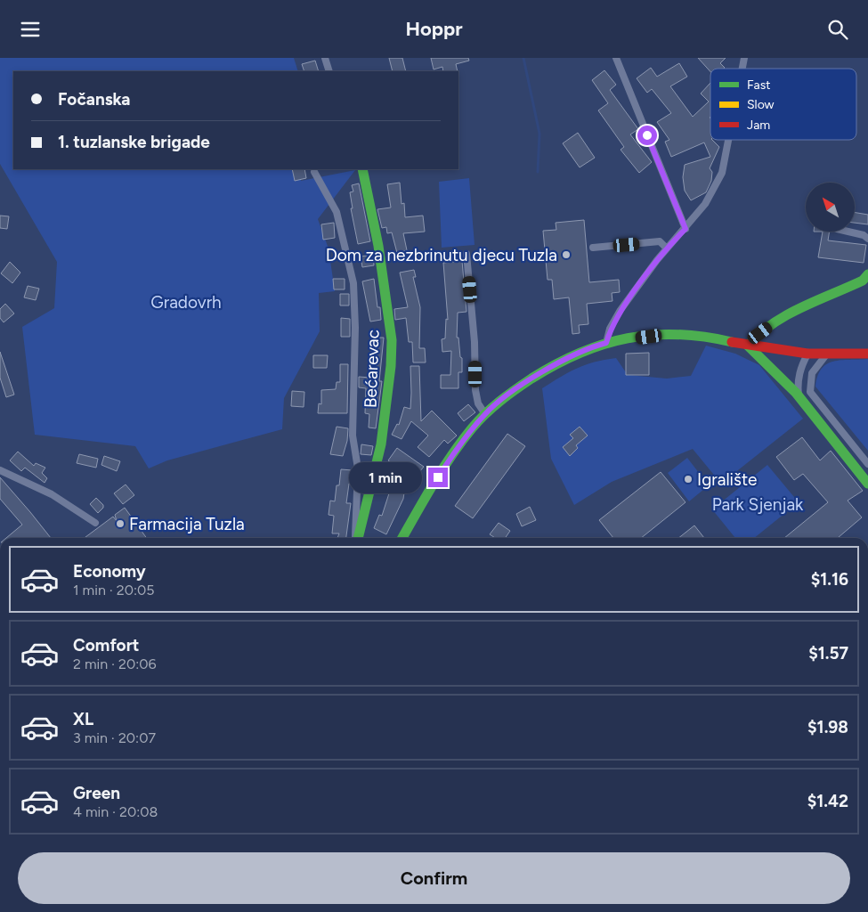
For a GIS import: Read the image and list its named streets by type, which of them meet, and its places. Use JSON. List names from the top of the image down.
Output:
{
  "streets": {
    "street": ["Bećarevac"]
  },
  "parks": ["Gradovrh", "Park Sjenjak"],
  "places": ["Dom za nezbrinutu djecu Tuzla", "Igralište", "Farmacija Tuzla"],
  "legend": ["Fast", "Slow", "Jam"],
  "north": "top left",
  "page": {
    "header": "Hoppr",
    "banner": ["Fočanska", "1. tuzlanske brigade"],
    "bubble": "1 min",
    "list": [
      {
        "name": "Economy",
        "note": "1 min · 20:05",
        "value": "$1.16"
      },
      {
        "name": "Comfort",
        "note": "2 min · 20:06",
        "value": "$1.57"
      },
      {
        "name": "XL",
        "note": "3 min · 20:07",
        "value": "$1.98"
      },
      {
        "name": "Green",
        "note": "4 min · 20:08",
        "value": "$1.42"
      }
    ],
    "buttons": "Confirm"
  }
}
